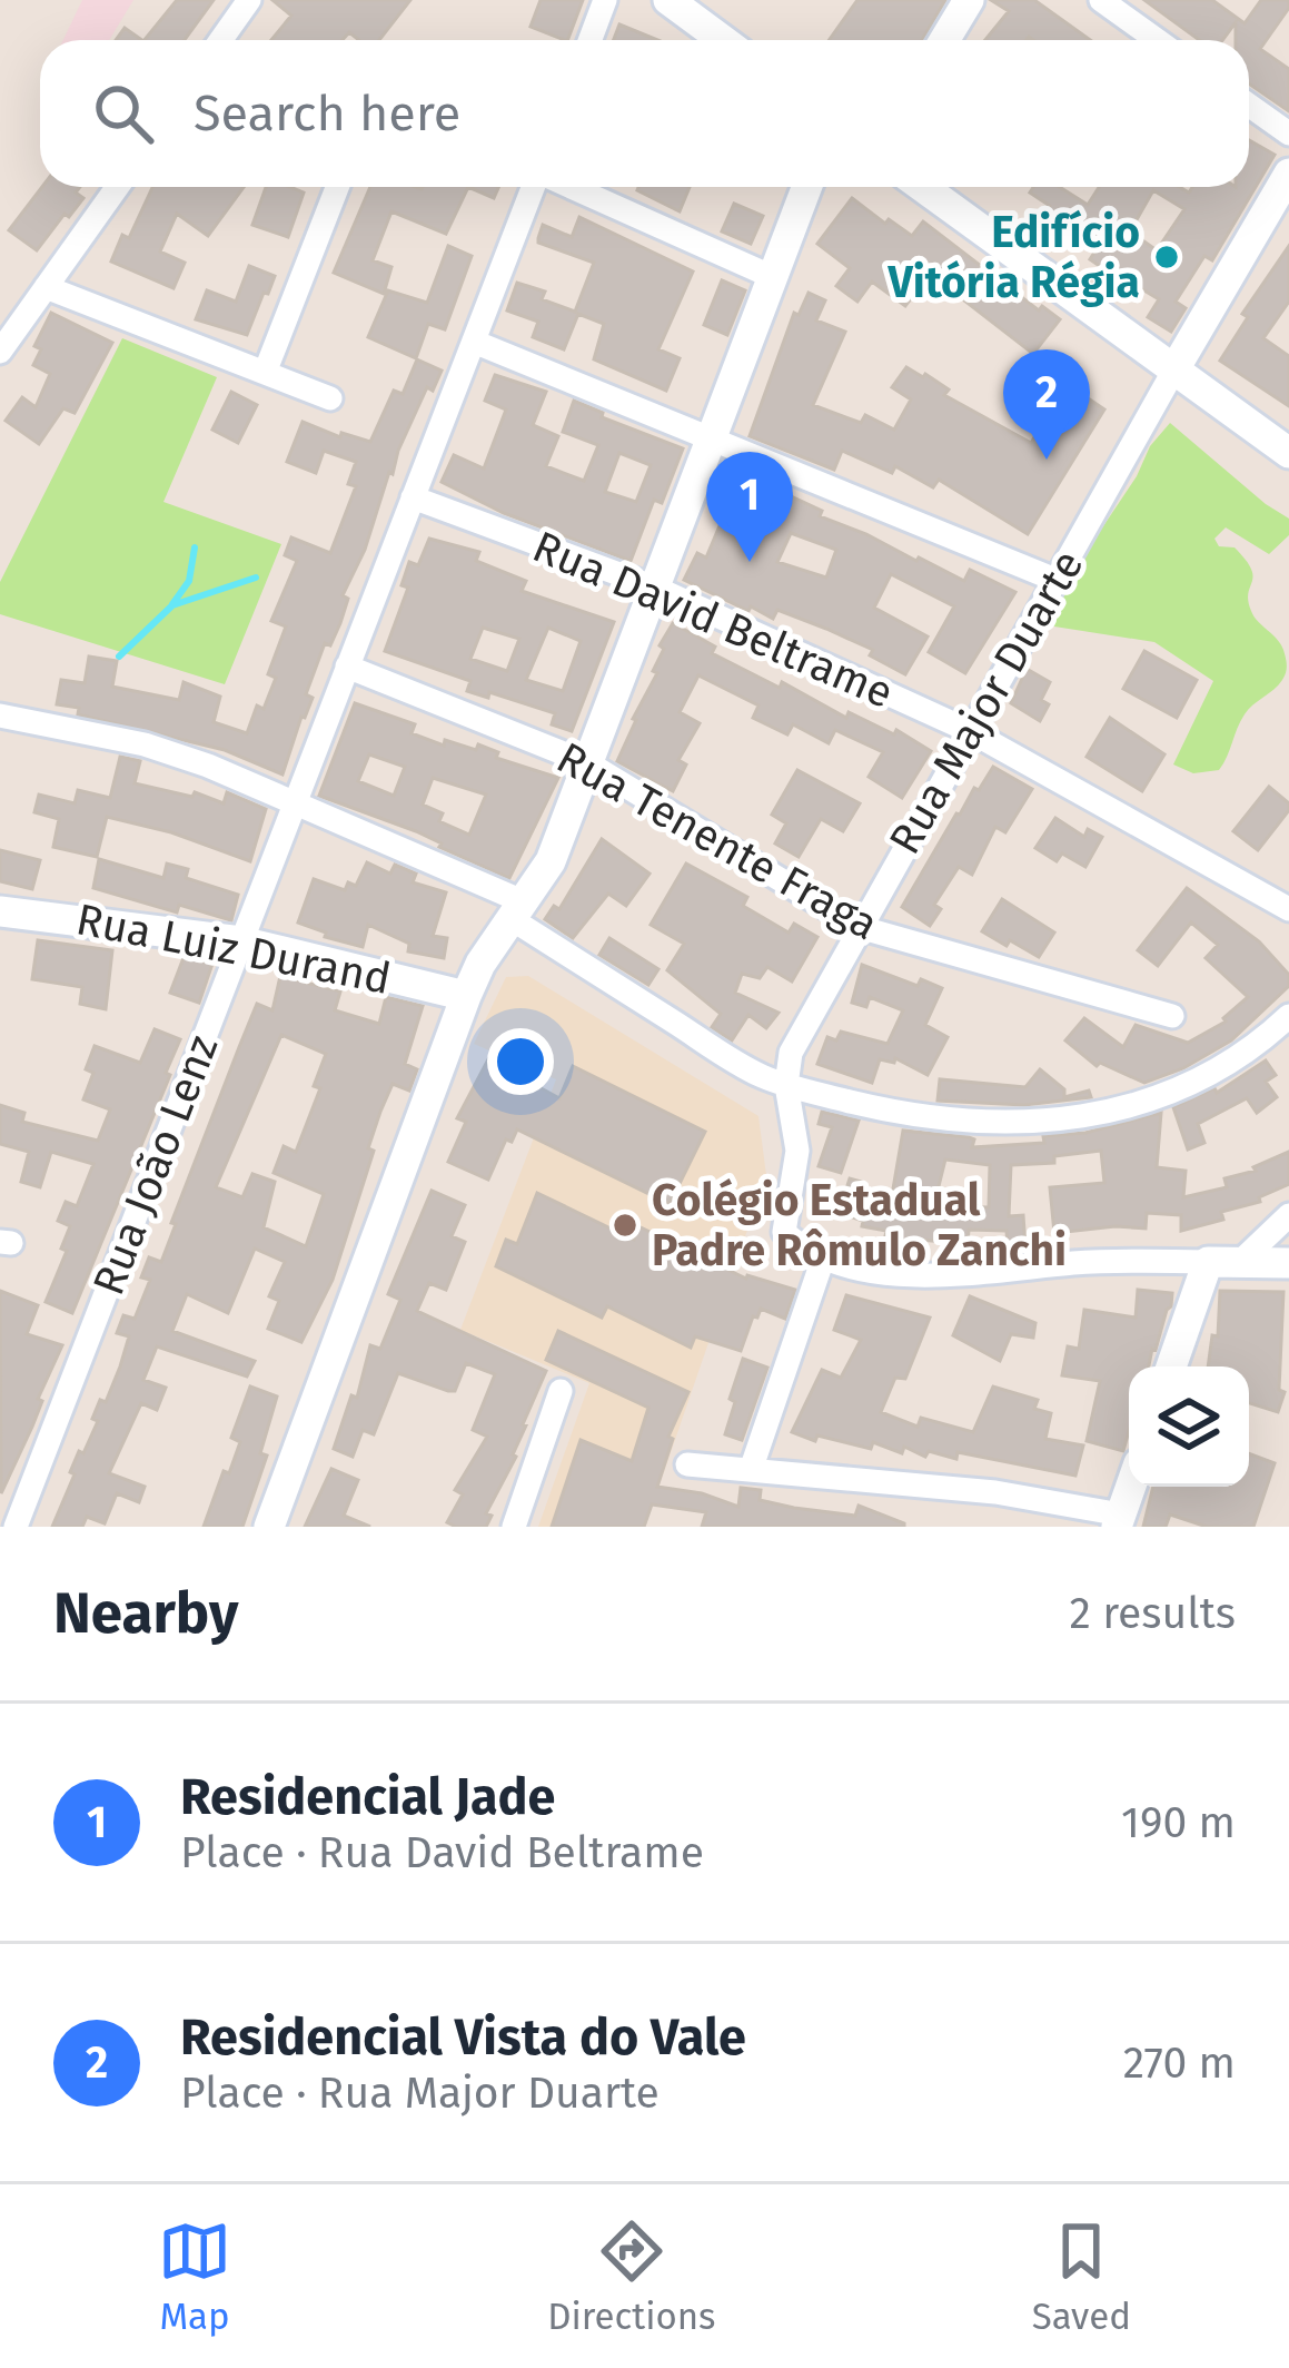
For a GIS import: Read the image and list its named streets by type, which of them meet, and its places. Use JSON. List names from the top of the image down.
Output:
{
  "streets": {
    "street": [
      "Rua David Beltrame",
      "Rua Major Duarte",
      "Rua Tenente Fraga",
      "Rua Luiz Durand",
      "Rua João Lenz"
    ]
  },
  "crossings": [
    ["Rua David Beltrame", "Rua Major Duarte"],
    ["Rua David Beltrame", "Rua João Lenz"],
    ["Rua Major Duarte", "Rua Tenente Fraga"],
    ["Rua Tenente Fraga", "Rua João Lenz"],
    ["Rua Luiz Durand", "Rua João Lenz"]
  ],
  "places": ["Edifício Vitória Régia", "Colégio Estadual Padre Rômulo Zanchi"],
  "page": {
    "search": "Search here",
    "pins": ["2", "1"],
    "heading": ["Nearby", "2 results"],
    "list": [
      {
        "mark": "1",
        "name": "Residencial Jade",
        "note": "Place · Rua David Beltrame",
        "value": "190 m"
      },
      {
        "mark": "2",
        "name": "Residencial Vista do Vale",
        "note": "Place · Rua Major Duarte",
        "value": "270 m"
      }
    ],
    "nav": ["Map", "Directions", "Saved"]
  }
}
